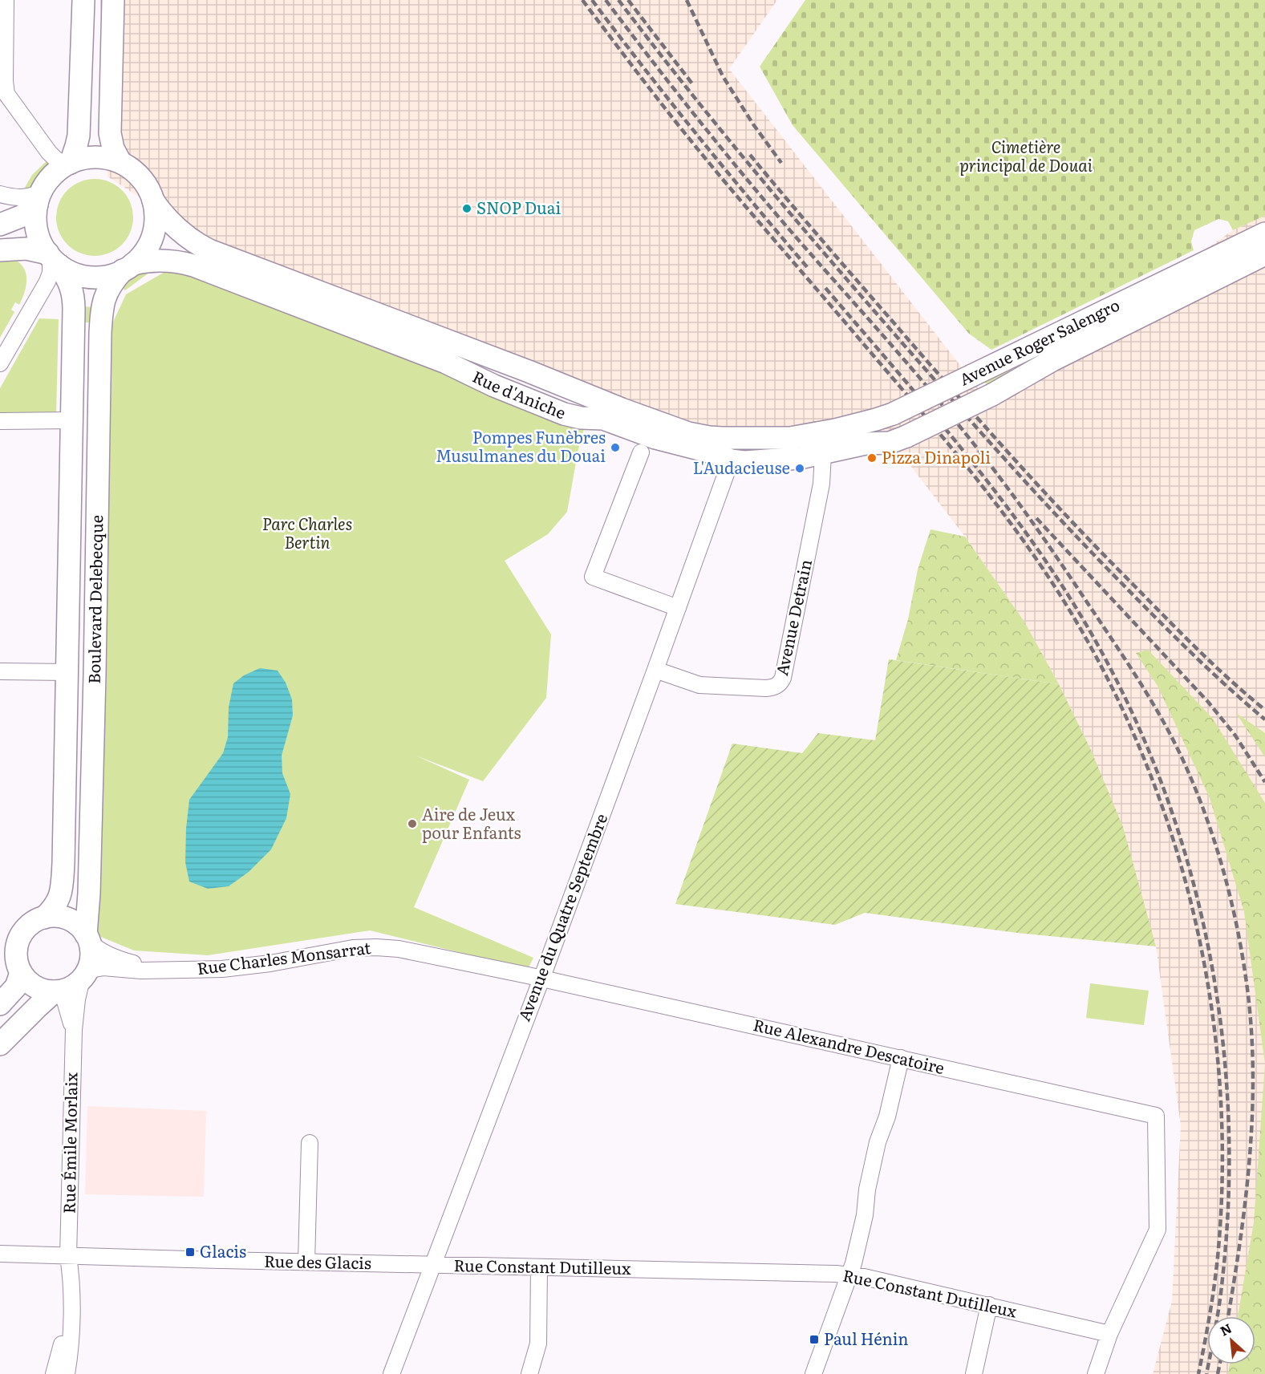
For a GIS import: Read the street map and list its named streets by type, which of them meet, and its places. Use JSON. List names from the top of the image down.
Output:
{
  "streets": {
    "main road": ["Avenue Roger Salengro", "Rue d'Aniche", "Boulevard Delebecque"],
    "street": [
      "Avenue Detrain",
      "Avenue du Quatre Septembre",
      "Rue Charles Monsarrat",
      "Rue Alexandre Descatoire",
      "Rue Émile Morlaix",
      "Rue des Glacis",
      "Rue Constant Dutilleux"
    ]
  },
  "crossings": [
    ["Avenue Roger Salengro", "Rue d'Aniche"],
    ["Rue d'Aniche", "Boulevard Delebecque"],
    ["Rue d'Aniche", "Avenue Detrain"],
    ["Rue d'Aniche", "Avenue du Quatre Septembre"],
    ["Boulevard Delebecque", "Rue Charles Monsarrat"],
    ["Boulevard Delebecque", "Rue Émile Morlaix"],
    ["Avenue Detrain", "Avenue du Quatre Septembre"],
    ["Avenue du Quatre Septembre", "Rue Charles Monsarrat"],
    ["Avenue du Quatre Septembre", "Rue Alexandre Descatoire"],
    ["Avenue du Quatre Septembre", "Rue des Glacis"],
    ["Avenue du Quatre Septembre", "Rue Constant Dutilleux"],
    ["Rue Charles Monsarrat", "Rue Alexandre Descatoire"],
    ["Rue Charles Monsarrat", "Rue Émile Morlaix"],
    ["Rue Alexandre Descatoire", "Rue Constant Dutilleux"],
    ["Rue Émile Morlaix", "Rue des Glacis"],
    ["Rue des Glacis", "Rue Constant Dutilleux"]
  ],
  "parks": ["Cimetière principal de Douai", "Parc Charles Bertin"],
  "places": {
    "other": [
      "SNOP Duai",
      "Pompes Funèbres Musulmanes du Douai",
      "Pizza Dinapoli",
      "L'Audacieuse",
      "Aire de Jeux pour Enfants"
    ],
    "transit": ["Glacis", "Paul Hénin"]
  },
  "north": "top left"
}
